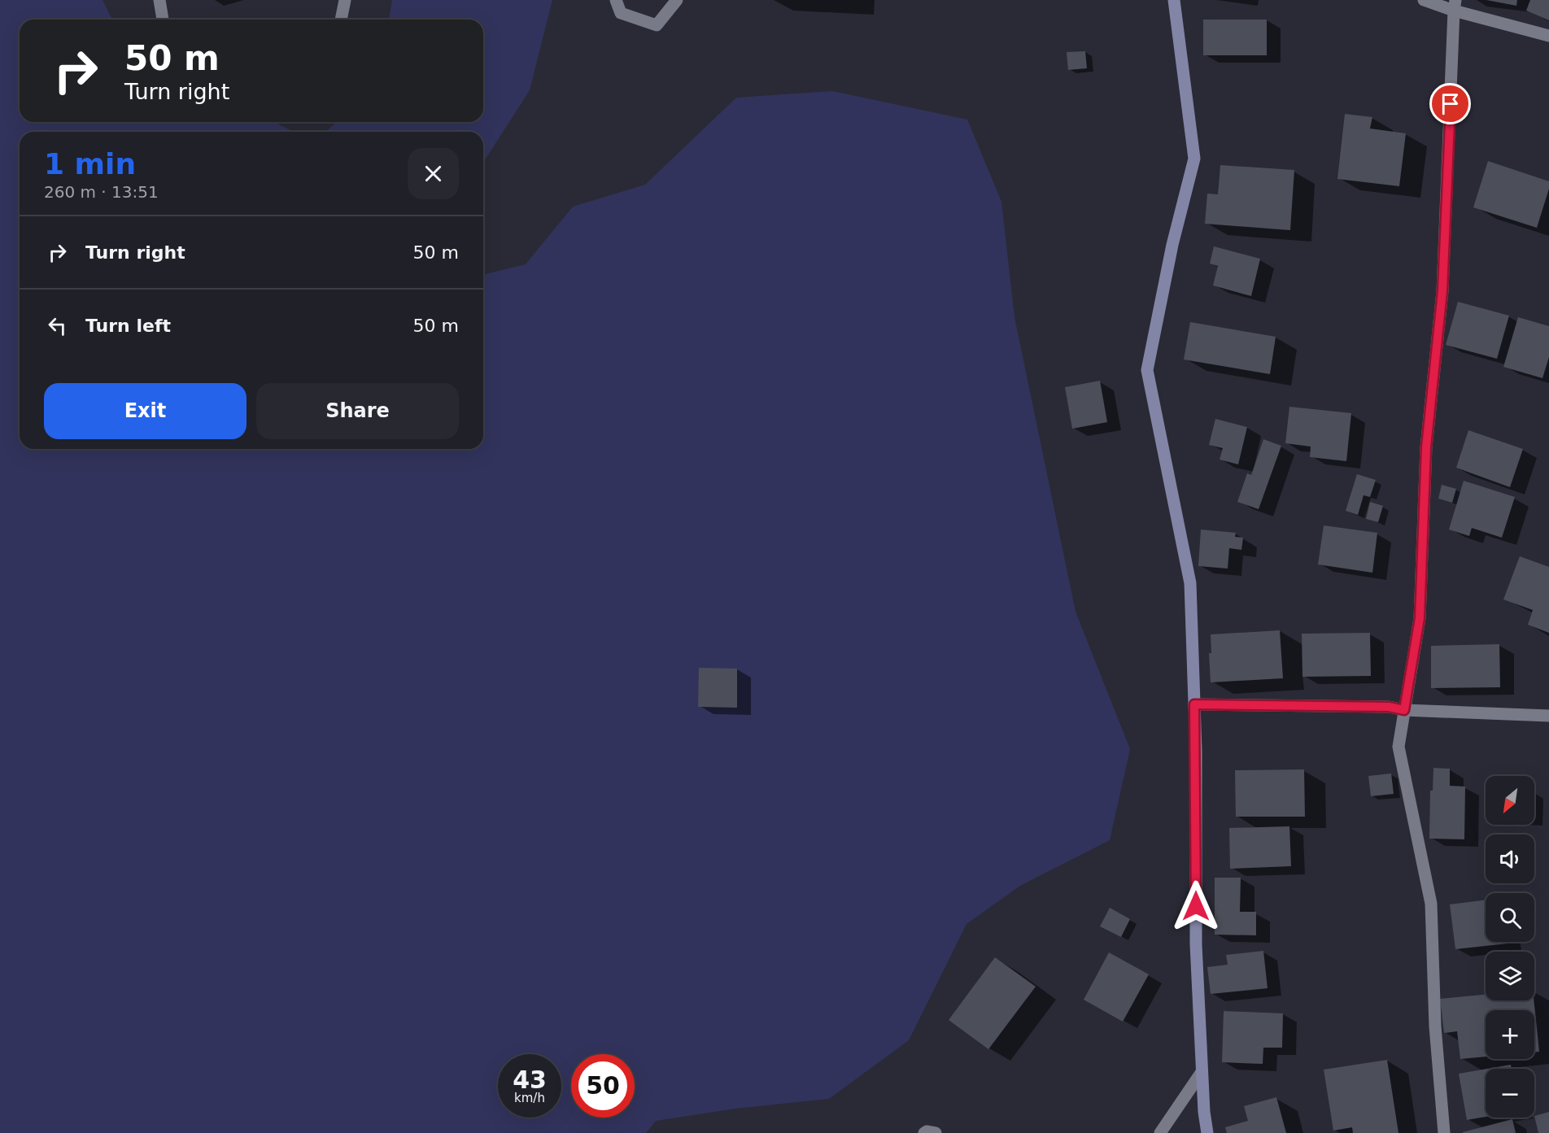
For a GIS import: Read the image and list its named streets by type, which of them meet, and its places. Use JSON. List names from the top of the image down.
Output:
{
  "north": "bottom left",
  "page": {
    "turn": ["50 m", "Turn right"],
    "heading": ["1 min", "260 m · 13:51"],
    "list": [
      {
        "name": "Turn right",
        "value": "50 m"
      },
      {
        "name": "Turn left",
        "value": "50 m"
      }
    ],
    "buttons": ["Exit", "Share"],
    "map_buttons": ["+", "−"],
    "speed": "43 km/h",
    "limit": "50"
  }
}
